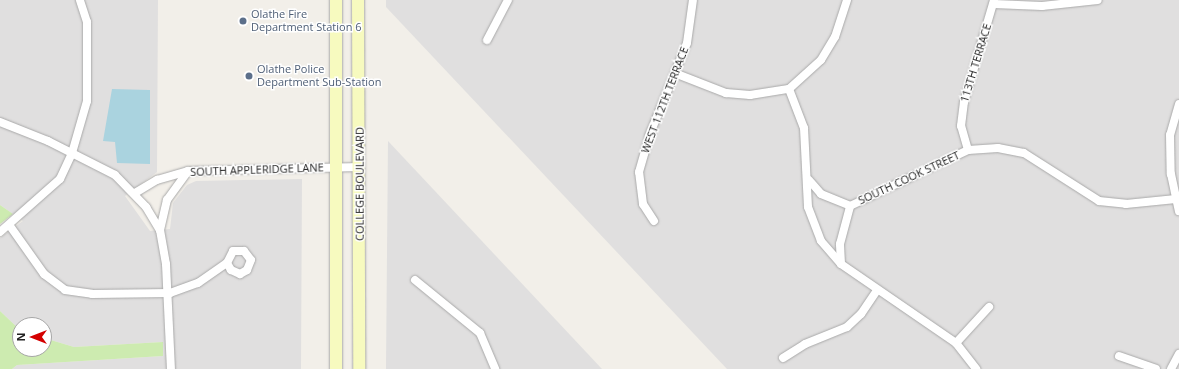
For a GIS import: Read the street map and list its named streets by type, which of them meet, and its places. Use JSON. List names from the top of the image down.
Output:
{
  "streets": {
    "street": [
      "113TH TERRACE",
      "WEST 112TH TERRACE",
      "SOUTH APPLERIDGE LANE",
      "SOUTH COOK STREET",
      "COLLEGE BOULEVARD"
    ]
  },
  "crossings": [
    ["113TH TERRACE", "SOUTH COOK STREET"],
    ["SOUTH APPLERIDGE LANE", "COLLEGE BOULEVARD"]
  ],
  "places": ["Olathe Fire Department Station 6", "Olathe Police Department Sub-Station"],
  "north": "left"
}
